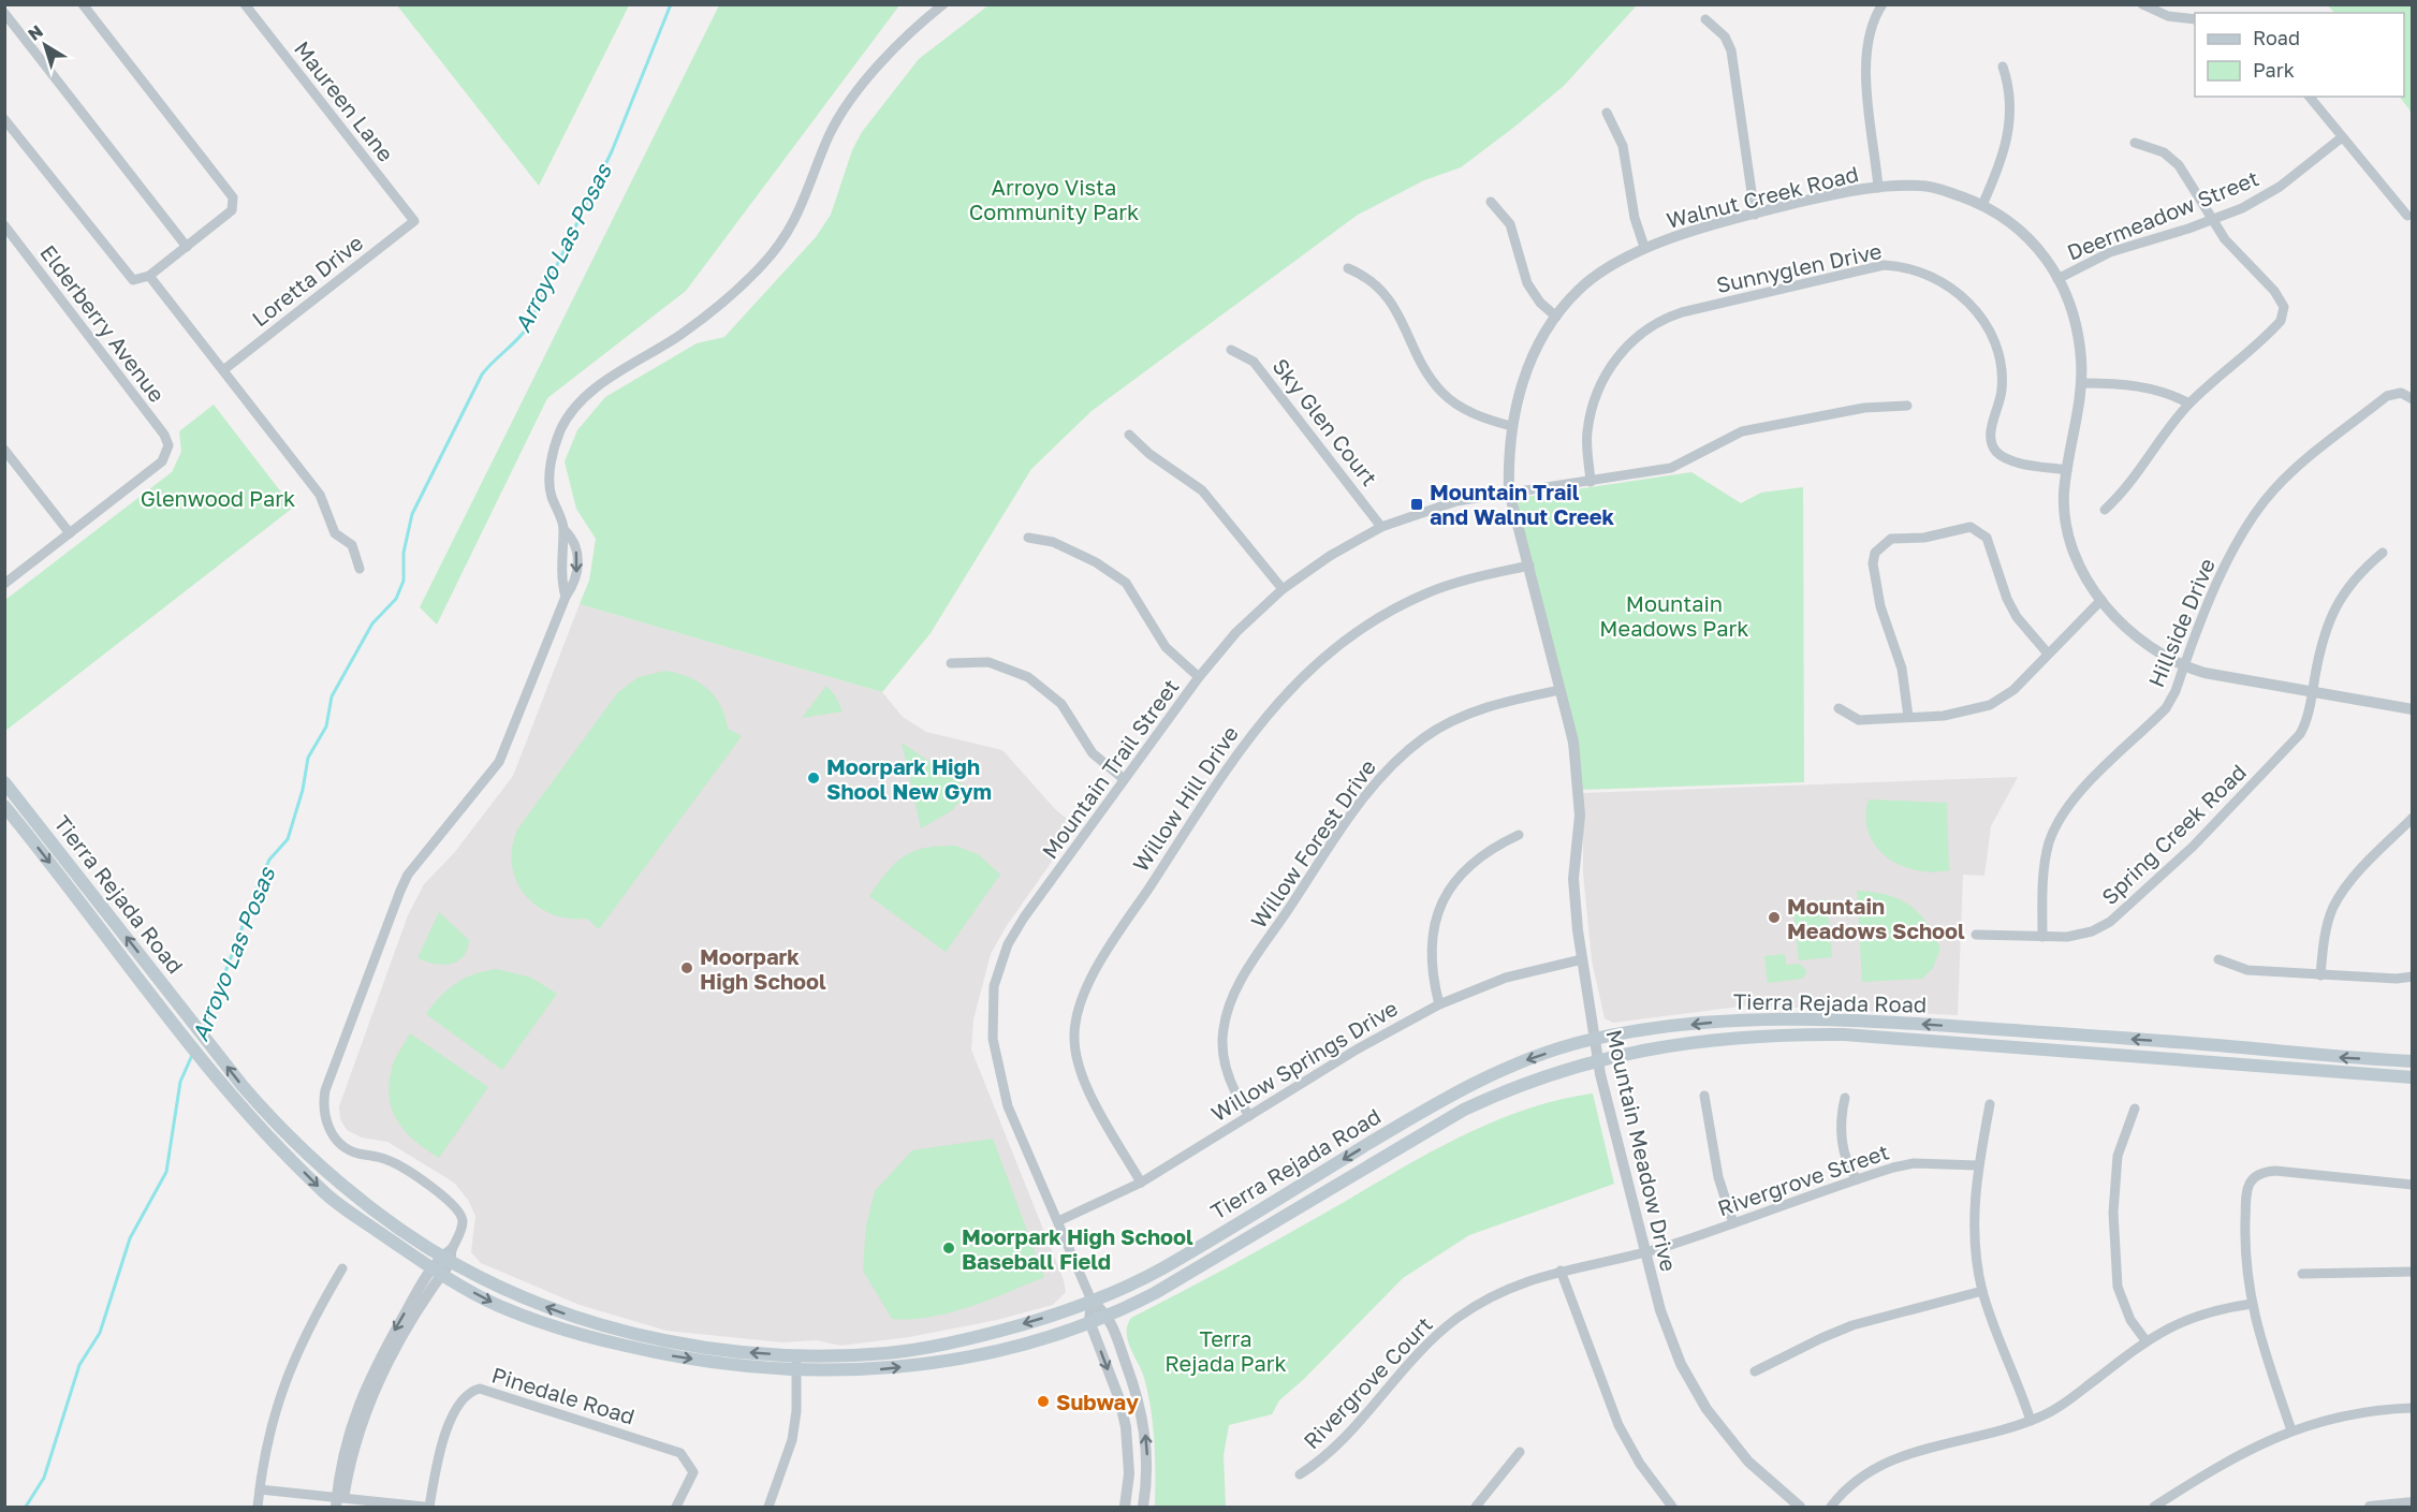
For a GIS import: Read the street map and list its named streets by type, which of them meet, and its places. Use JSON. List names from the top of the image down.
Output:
{
  "streets": {
    "main road": ["Tierra Rejada Road"],
    "street": [
      "Maureen Lane",
      "Walnut Creek Road",
      "Deermeadow Street",
      "Sunnyglen Drive",
      "Loretta Drive",
      "Elderberry Avenue",
      "Sky Glen Court",
      "Hillside Drive",
      "Mountain Trail Street",
      "Willow Hill Drive",
      "Spring Creek Road",
      "Willow Forest Drive",
      "Willow Springs Drive",
      "Mountain Meadow Drive",
      "Rivergrove Street",
      "Rivergrove Court",
      "Pinedale Road"
    ]
  },
  "crossings": [
    ["Maureen Lane", "Loretta Drive"],
    ["Walnut Creek Road", "Deermeadow Street"],
    ["Walnut Creek Road", "Sunnyglen Drive"],
    ["Walnut Creek Road", "Hillside Drive"],
    ["Walnut Creek Road", "Mountain Trail Street"],
    ["Walnut Creek Road", "Spring Creek Road"],
    ["Walnut Creek Road", "Mountain Meadow Drive"],
    ["Sunnyglen Drive", "Mountain Trail Street"],
    ["Sky Glen Court", "Mountain Trail Street"],
    ["Hillside Drive", "Spring Creek Road"],
    ["Mountain Trail Street", "Tierra Rejada Road"],
    ["Mountain Trail Street", "Willow Springs Drive"],
    ["Mountain Trail Street", "Mountain Meadow Drive"],
    ["Willow Hill Drive", "Willow Springs Drive"],
    ["Willow Hill Drive", "Mountain Meadow Drive"],
    ["Willow Forest Drive", "Willow Springs Drive"],
    ["Willow Forest Drive", "Mountain Meadow Drive"],
    ["Tierra Rejada Road", "Mountain Meadow Drive"],
    ["Willow Springs Drive", "Mountain Meadow Drive"],
    ["Mountain Meadow Drive", "Rivergrove Street"],
    ["Mountain Meadow Drive", "Rivergrove Court"],
    ["Rivergrove Street", "Rivergrove Court"]
  ],
  "water": ["Arroyo Las Posas"],
  "parks": [
    "Arroyo Vista Community Park",
    "Glenwood Park",
    "Mountain Meadows Park",
    "Terra Rejada Park"
  ],
  "places": {
    "transit": ["Mountain Trail and Walnut Creek"],
    "other": [
      "Moorpark High Shool New Gym",
      "Mountain Meadows School",
      "Moorpark High School",
      "Moorpark High School Baseball Field",
      "Subway"
    ]
  },
  "legend": ["Road", "Park"],
  "north": "top left"
}
